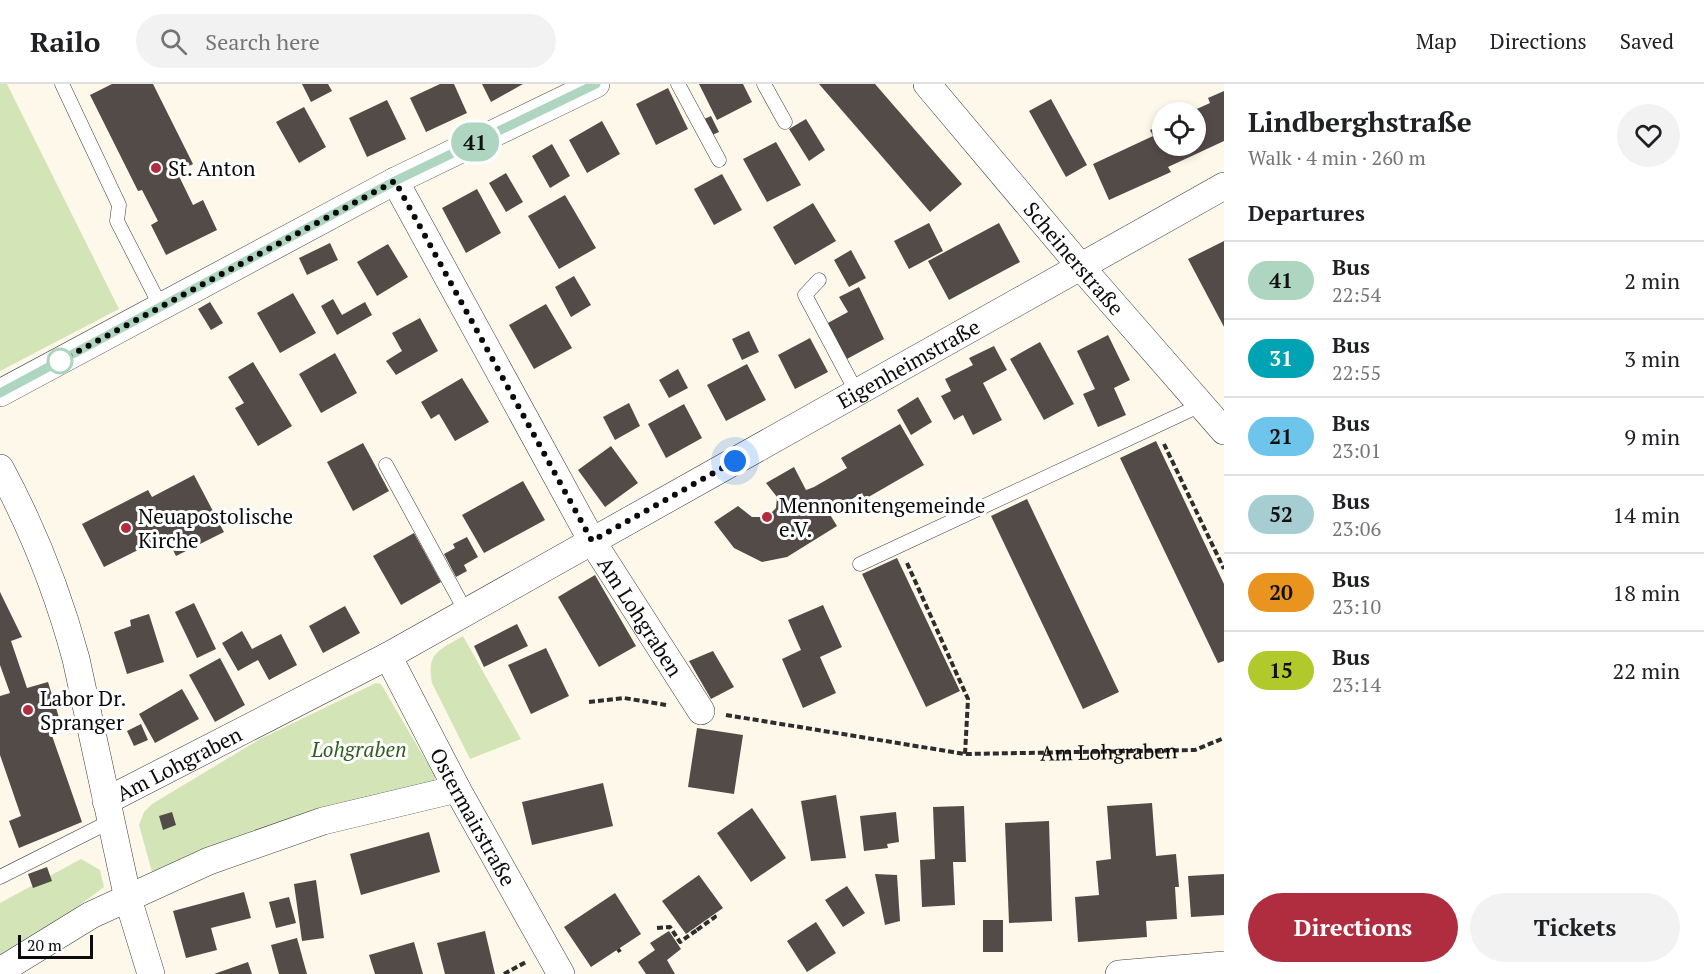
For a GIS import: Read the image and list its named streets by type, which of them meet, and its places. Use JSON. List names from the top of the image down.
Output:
{
  "streets": {
    "street": [
      "Scheinerstraße",
      "Eigenheimstraße",
      "Am Lohgraben",
      "Ostermairstraße"
    ]
  },
  "crossings": [
    ["Scheinerstraße", "Eigenheimstraße"],
    ["Eigenheimstraße", "Am Lohgraben"],
    ["Am Lohgraben", "Ostermairstraße"]
  ],
  "parks": ["Lohgraben"],
  "places": [
    "St. Anton",
    "Mennonitengemeinde e.V.",
    "Neuapostolische Kirche",
    "Labor Dr. Spranger"
  ],
  "lines": ["bus line 41"],
  "scale_bar": "20 m",
  "page": {
    "header": "Railo",
    "search": "Search here",
    "nav": ["Map", "Directions", "Saved"],
    "on_map": "41",
    "heading": [
      ["Lindberghstraße", "Walk · 4 min · 260 m"],
      "Departures"
    ],
    "list": [
      {
        "mark": "41",
        "name": "Bus",
        "note": "22:54",
        "value": "2 min"
      },
      {
        "mark": "31",
        "name": "Bus",
        "note": "22:55",
        "value": "3 min"
      },
      {
        "mark": "21",
        "name": "Bus",
        "note": "23:01",
        "value": "9 min"
      },
      {
        "mark": "52",
        "name": "Bus",
        "note": "23:06",
        "value": "14 min"
      },
      {
        "mark": "20",
        "name": "Bus",
        "note": "23:10",
        "value": "18 min"
      },
      {
        "mark": "15",
        "name": "Bus",
        "note": "23:14",
        "value": "22 min"
      }
    ],
    "buttons": ["Directions", "Tickets"],
    "scale": "20 m"
  }
}
